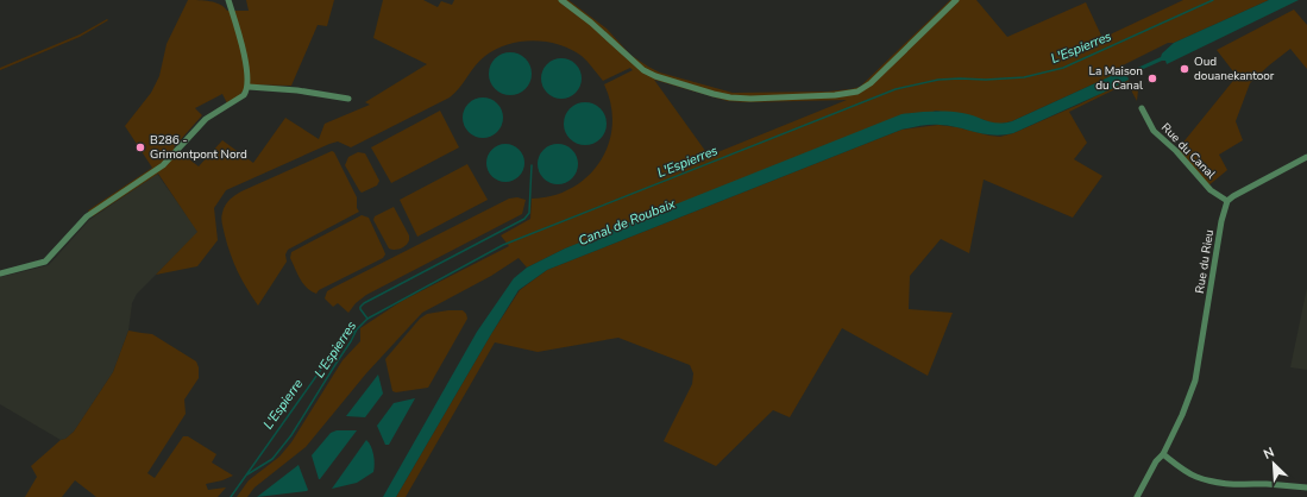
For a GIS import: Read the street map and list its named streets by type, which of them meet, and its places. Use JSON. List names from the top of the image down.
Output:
{
  "streets": {
    "street": ["Rue du Canal", "Rue du Rieu"]
  },
  "crossings": [
    ["Rue du Canal", "Rue du Rieu"]
  ],
  "water": ["L'Espierres", "Canal de Roubaix", "L'Espierre"],
  "places": ["Oud douanekantoor", "La Maison du Canal", "B286 - Grimontpont Nord"],
  "north": "top left"
}
